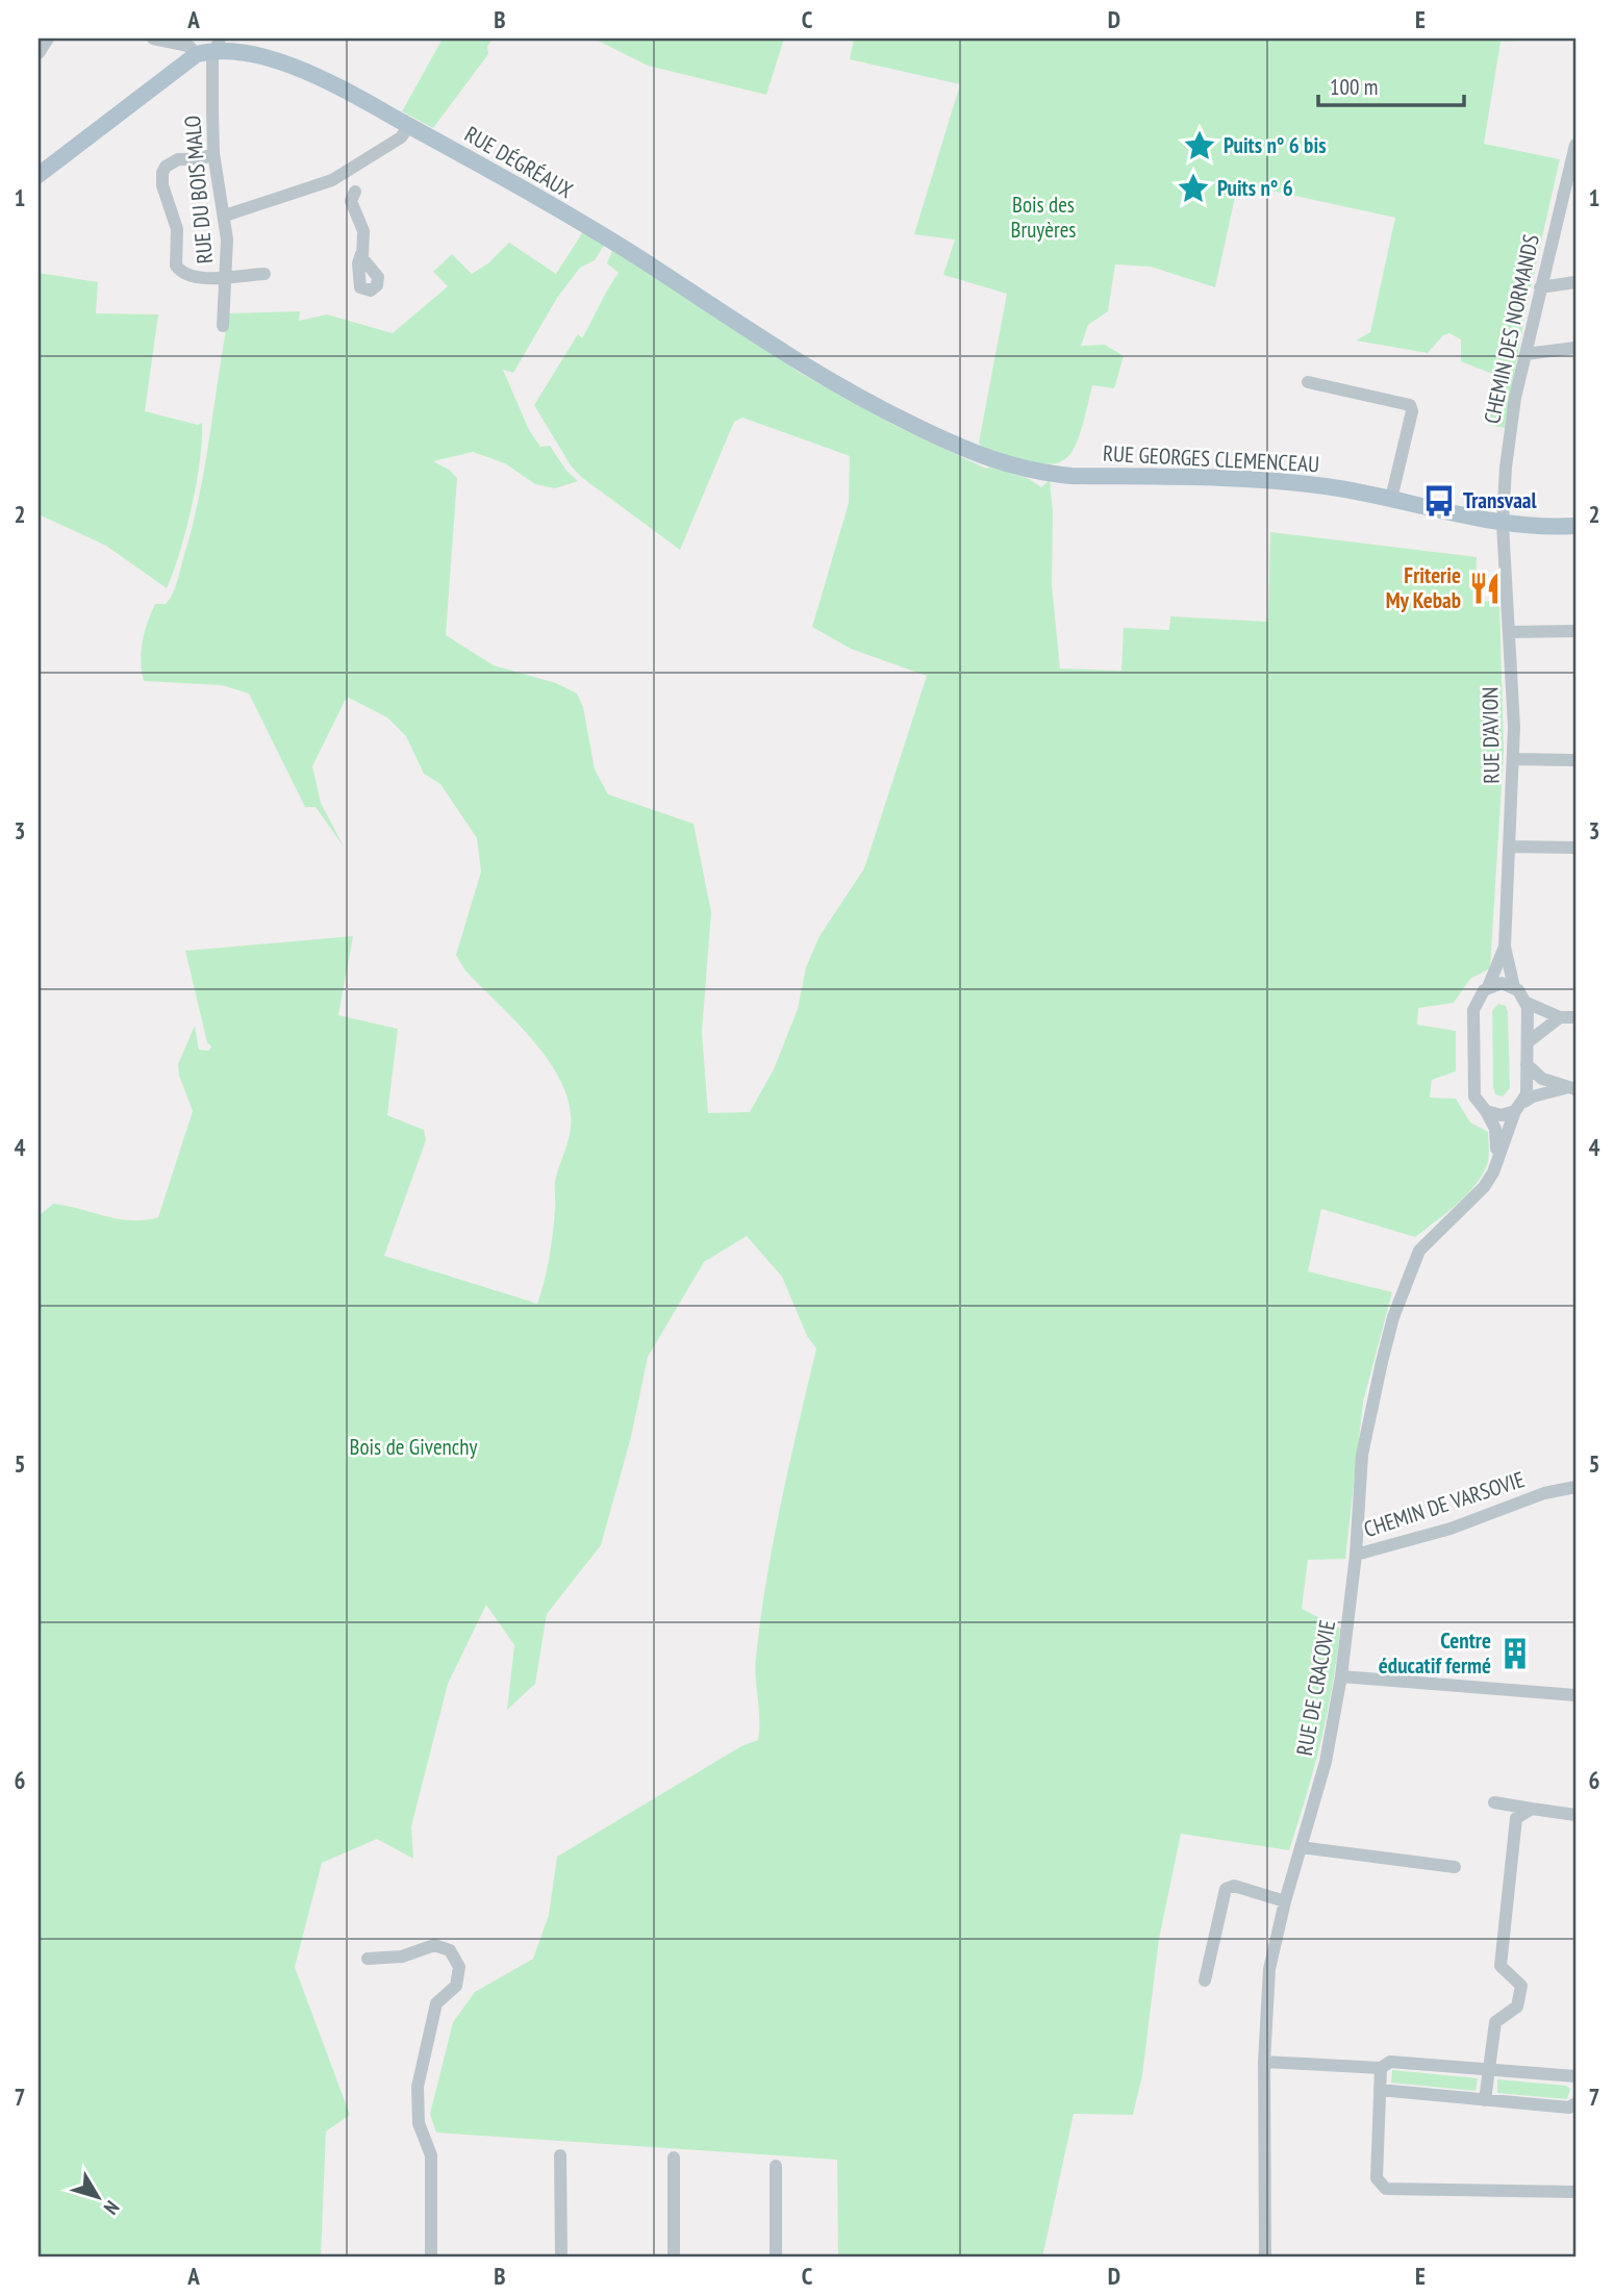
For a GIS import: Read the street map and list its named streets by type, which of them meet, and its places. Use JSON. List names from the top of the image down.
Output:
{
  "streets": {
    "main road": ["RUE DÉGRÉAUX", "RUE GEORGES CLEMENCEAU"],
    "street": [
      "RUE DU BOIS MALO",
      "CHEMIN DES NORMANDS",
      "RUE D'AVION",
      "CHEMIN DE VARSOVIE",
      "RUE DE CRACOVIE"
    ]
  },
  "crossings": [
    ["RUE DÉGRÉAUX", "RUE DU BOIS MALO"],
    ["RUE DÉGRÉAUX", "RUE GEORGES CLEMENCEAU"],
    ["CHEMIN DES NORMANDS", "RUE GEORGES CLEMENCEAU"],
    ["CHEMIN DES NORMANDS", "RUE D'AVION"],
    ["RUE GEORGES CLEMENCEAU", "RUE D'AVION"],
    ["CHEMIN DE VARSOVIE", "RUE DE CRACOVIE"]
  ],
  "parks": ["Bois des Bruyères", "Bois de Givenchy"],
  "places": {
    "place": ["Puits n° 6 bis", "Puits n° 6"],
    "bus stop": ["Transvaal"],
    "restaurant": ["Friterie My Kebab"],
    "building": ["Centre éducatif fermé"]
  },
  "scale_bar": "100 m",
  "north": "bottom right",
  "grid": {
    "columns": [
      "A",
      "B",
      "C",
      "D",
      "E"
    ],
    "rows": [
      "1",
      "2",
      "3",
      "4",
      "5",
      "6",
      "7"
    ]
  }
}
